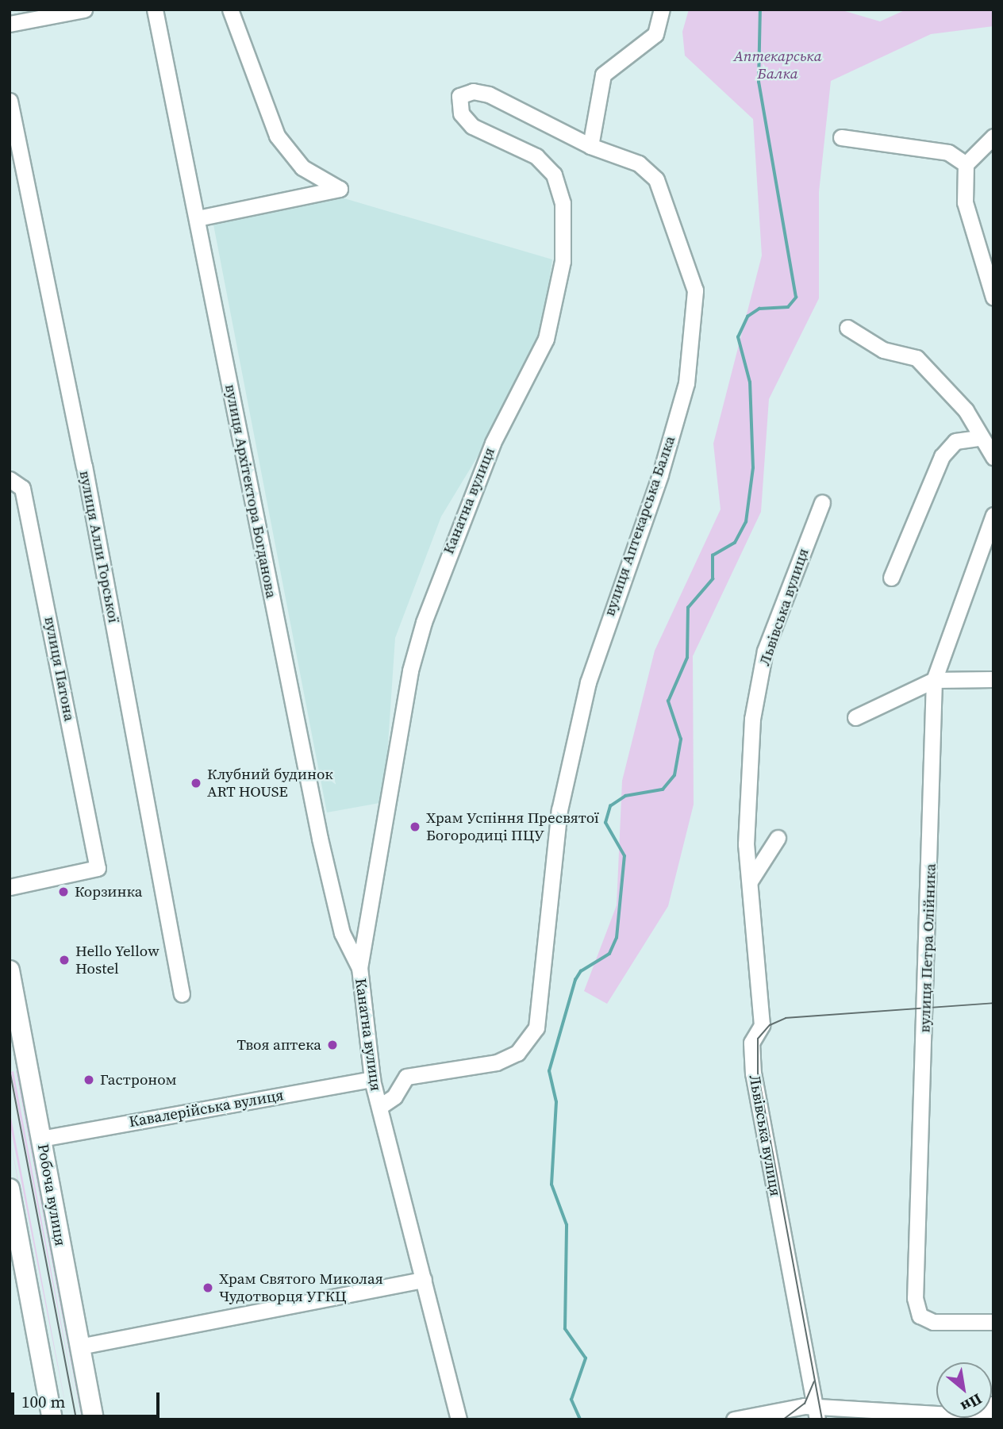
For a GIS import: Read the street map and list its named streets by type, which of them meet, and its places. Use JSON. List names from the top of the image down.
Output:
{
  "streets": {
    "main road": ["Робоча вулиця"],
    "street": [
      "вулиця Архітектора Богданова",
      "Канатна вулиця",
      "вулиця Аптекарська Балка",
      "вулиця Алли Горської",
      "Львівська вулиця",
      "вулиця Патона",
      "вулиця Петра Олійника",
      "Кавалерійська вулиця"
    ]
  },
  "crossings": [
    ["вулиця Архітектора Богданова", "Канатна вулиця"],
    ["Канатна вулиця", "вулиця Аптекарська Балка"],
    ["Канатна вулиця", "Кавалерійська вулиця"],
    ["Кавалерійська вулиця", "Робоча вулиця"]
  ],
  "parks": ["Аптекарська Балка"],
  "places": [
    "Клубний будинок ART HOUSE",
    "Храм Успіння Пресвятої Богородиці ПЦУ",
    "Корзинка",
    "Hello Yellow Hostel",
    "Твоя аптека",
    "Гастроном",
    "Храм Святого Миколая Чудотворця УГКЦ"
  ],
  "scale_bar": "100 m",
  "north": "bottom right"
}
